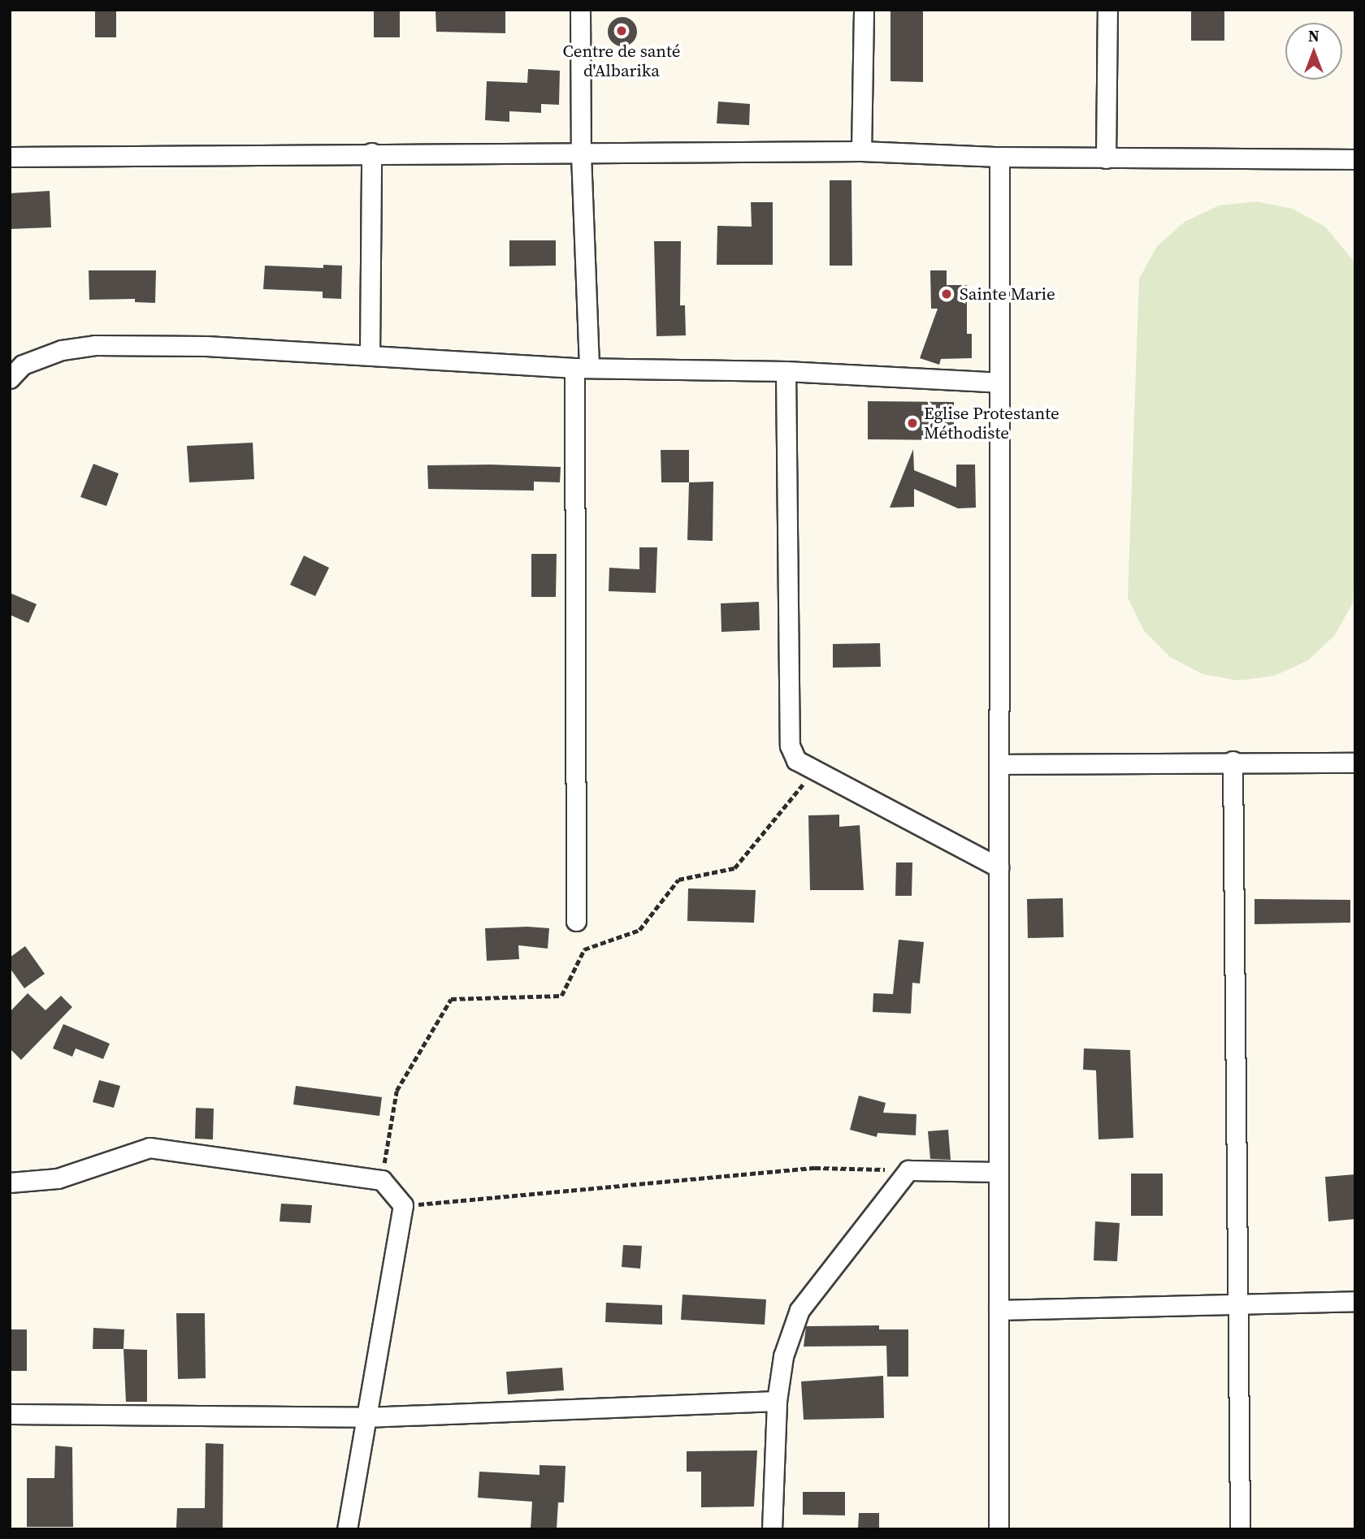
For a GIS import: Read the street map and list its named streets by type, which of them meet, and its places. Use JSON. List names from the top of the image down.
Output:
{
  "places": ["Centre de santé d'Albarika", "Sainte Marie", "Eglise Protestante Méthodiste"],
  "north": "top"
}
